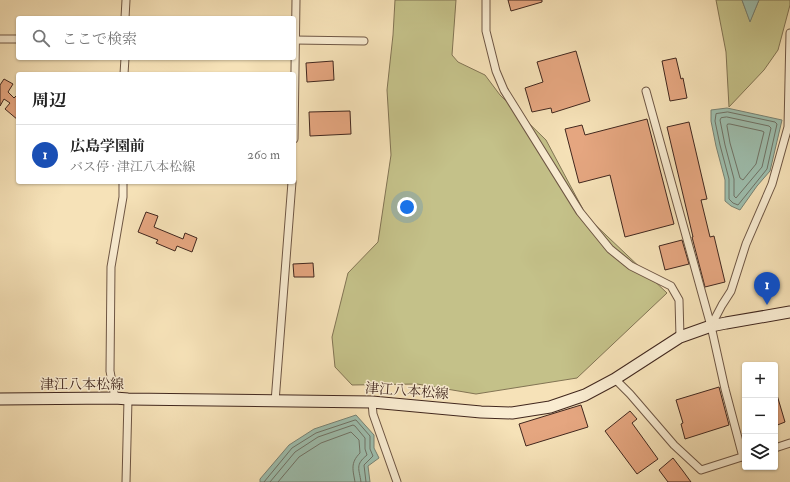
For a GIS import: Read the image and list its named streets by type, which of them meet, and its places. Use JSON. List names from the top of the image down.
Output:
{
  "streets": {
    "main road": ["津江八本松線"]
  },
  "page": {
    "search": "ここで検索",
    "heading": "周辺",
    "list": [
      {
        "mark": "1",
        "name": "広島学園前",
        "note": "バス停 · 津江八本松線",
        "value": "260 m"
      }
    ],
    "pins": "1",
    "map_buttons": ["+", "−"]
  }
}
